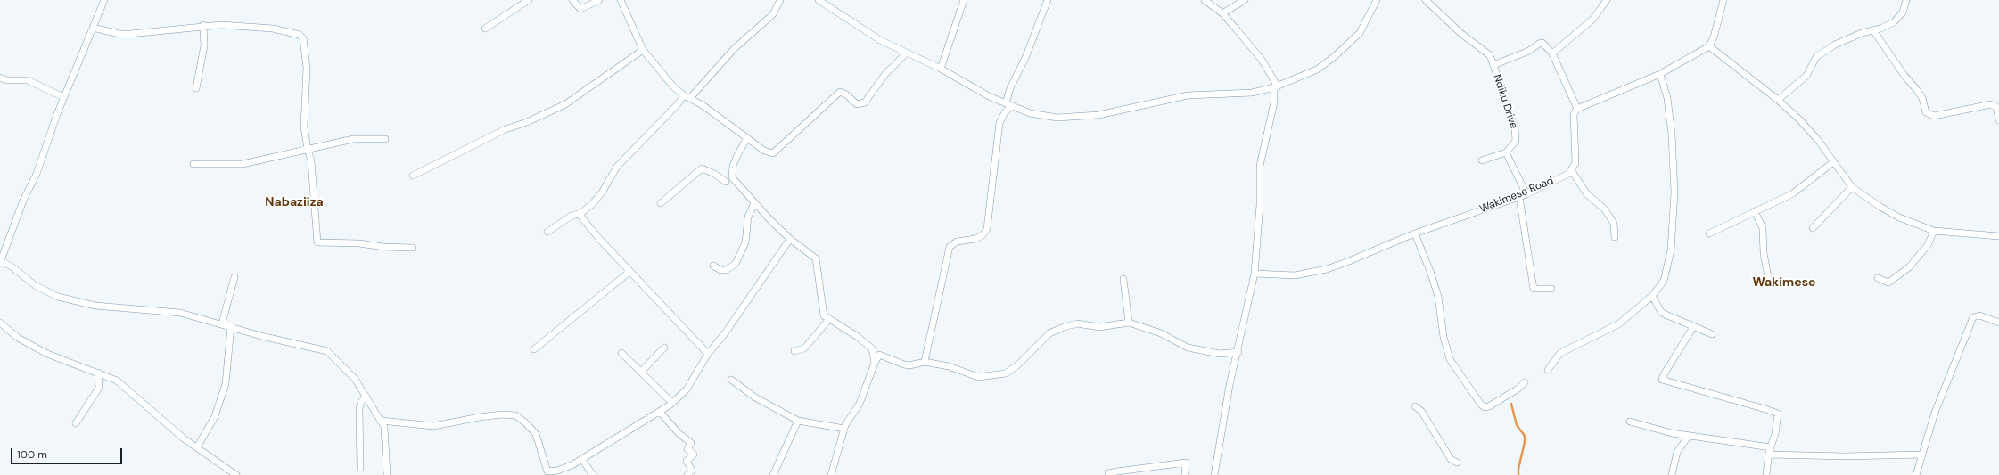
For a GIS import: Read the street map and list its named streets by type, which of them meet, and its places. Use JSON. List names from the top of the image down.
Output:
{
  "streets": {
    "street": ["Ndiku Drive", "Wakimese Road"]
  },
  "districts": ["Nabaziiza", "Wakimese"],
  "scale_bar": "100 m"
}
